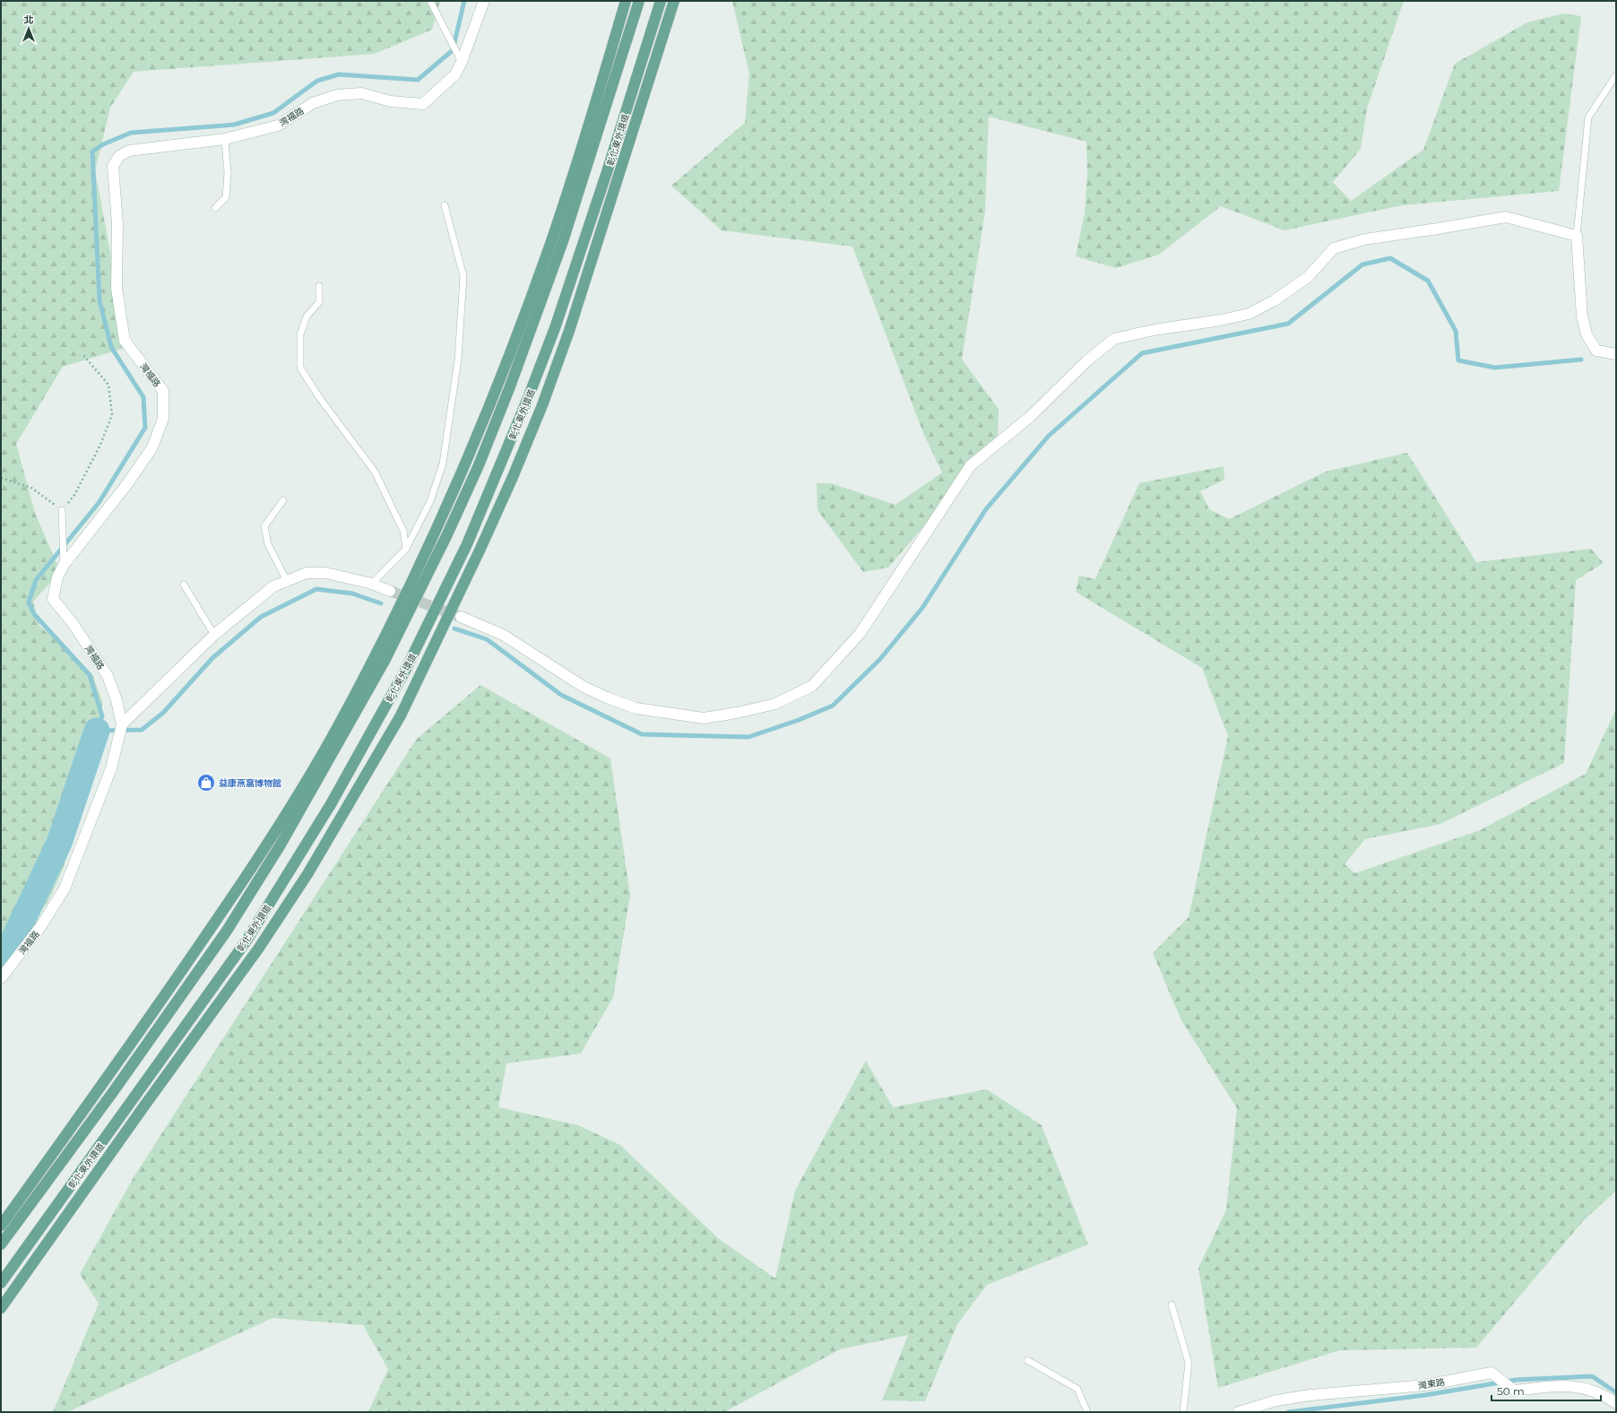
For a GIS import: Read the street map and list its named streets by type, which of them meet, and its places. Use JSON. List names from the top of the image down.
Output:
{
  "streets": {
    "main road": ["彰化東外環道"],
    "street": ["灣福路", "灣東路"]
  },
  "places": {
    "shop": ["益康燕窩博物館"]
  },
  "scale_bar": "50 m",
  "north": "top"
}
